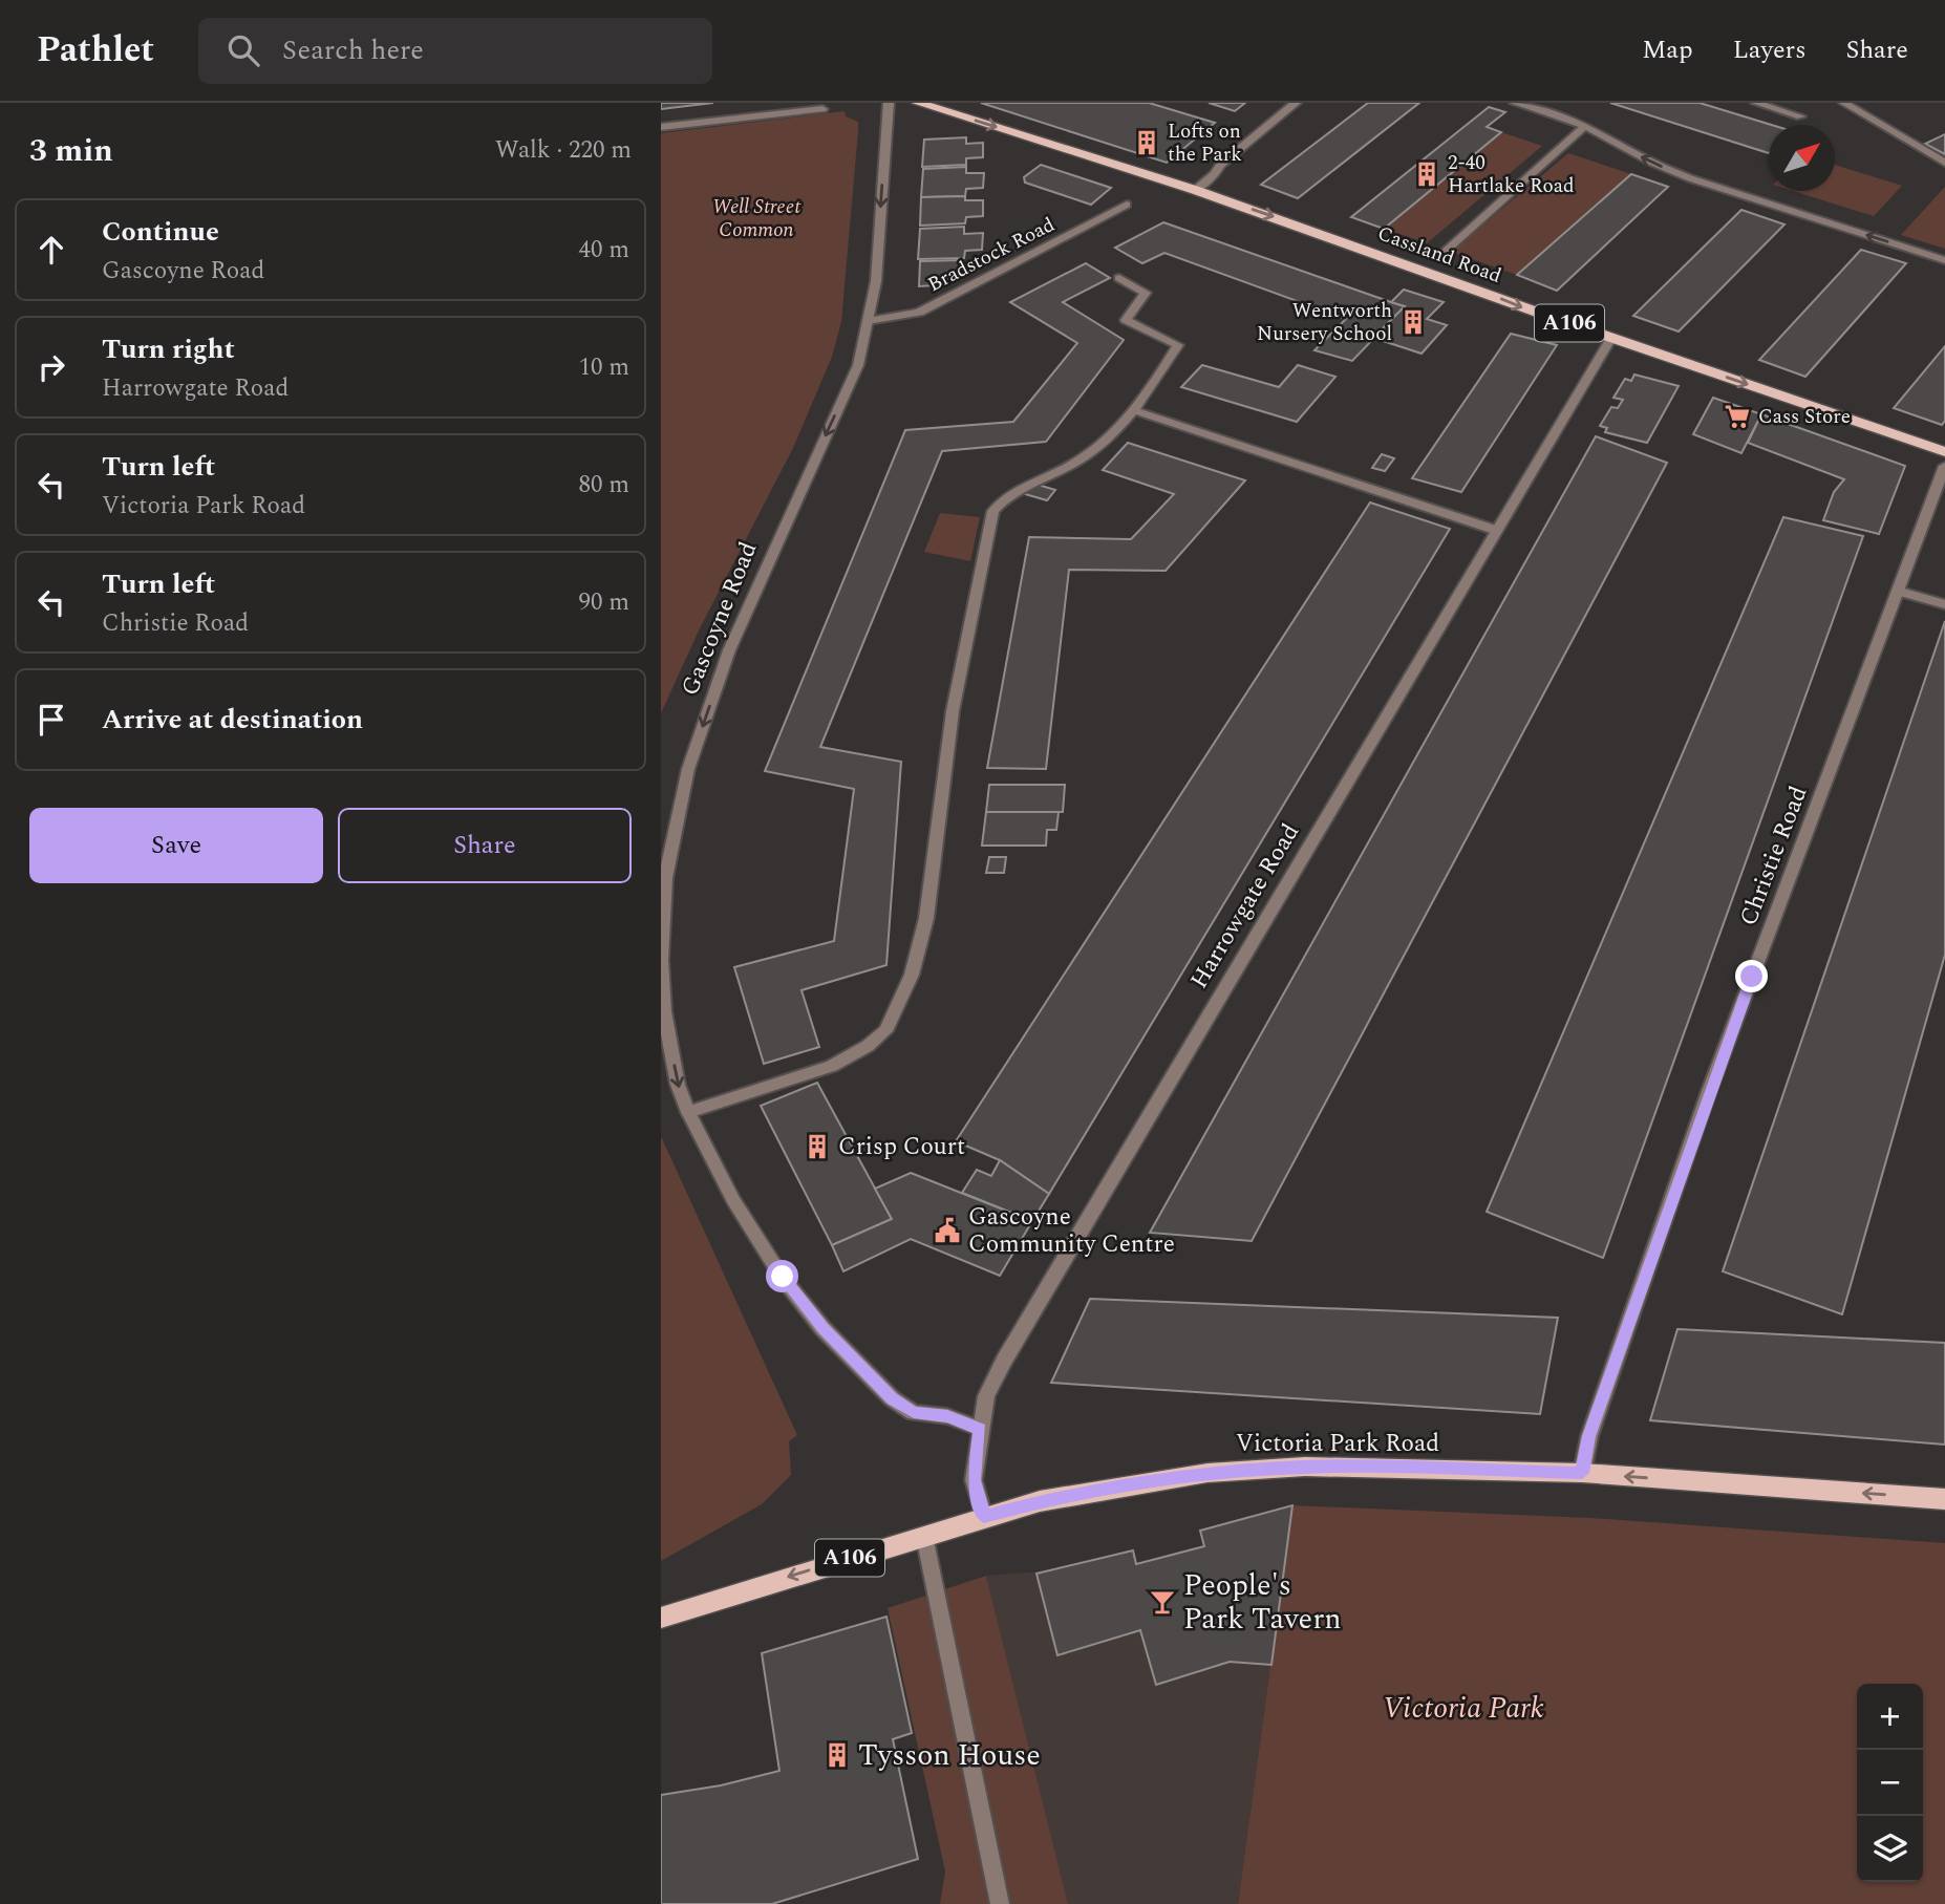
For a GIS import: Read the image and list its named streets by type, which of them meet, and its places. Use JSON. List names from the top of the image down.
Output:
{
  "streets": {
    "main road": ["Cassland Road", "A106", "Victoria Park Road"],
    "street": [
      "Bradstock Road",
      "Gascoyne Road",
      "Christie Road",
      "Harrowgate Road"
    ]
  },
  "crossings": [
    ["Bradstock Road", "Gascoyne Road"],
    ["Cassland Road", "Harrowgate Road"],
    ["Gascoyne Road", "Harrowgate Road"],
    ["Christie Road", "Victoria Park Road"],
    ["Harrowgate Road", "Victoria Park Road"]
  ],
  "one_way": ["Cassland Road", "Gascoyne Road", "Victoria Park Road"],
  "parks": ["Well Street Common", "Victoria Park"],
  "places": {
    "building": [
      "Lofts on the Park",
      "2-40 Hartlake Road",
      "Wentworth Nursery School",
      "Crisp Court",
      "Tysson House"
    ],
    "supermarket": ["Cass Store"],
    "public building": ["Gascoyne Community Centre"],
    "bar": ["People's Park Tavern"]
  },
  "north": "top right",
  "page": {
    "header": "Pathlet",
    "search": "Search here",
    "nav": ["Map", "Layers", "Share"],
    "heading": ["3 min", "Walk · 220 m"],
    "list": [
      ["Continue", "Gascoyne Road", "40 m"],
      ["Turn right", "Harrowgate Road", "10 m"],
      ["Turn left", "Victoria Park Road", "80 m"],
      ["Turn left", "Christie Road", "90 m"],
      "Arrive at destination"
    ],
    "buttons": ["Save", "Share"],
    "map_buttons": ["+", "−"]
  }
}
